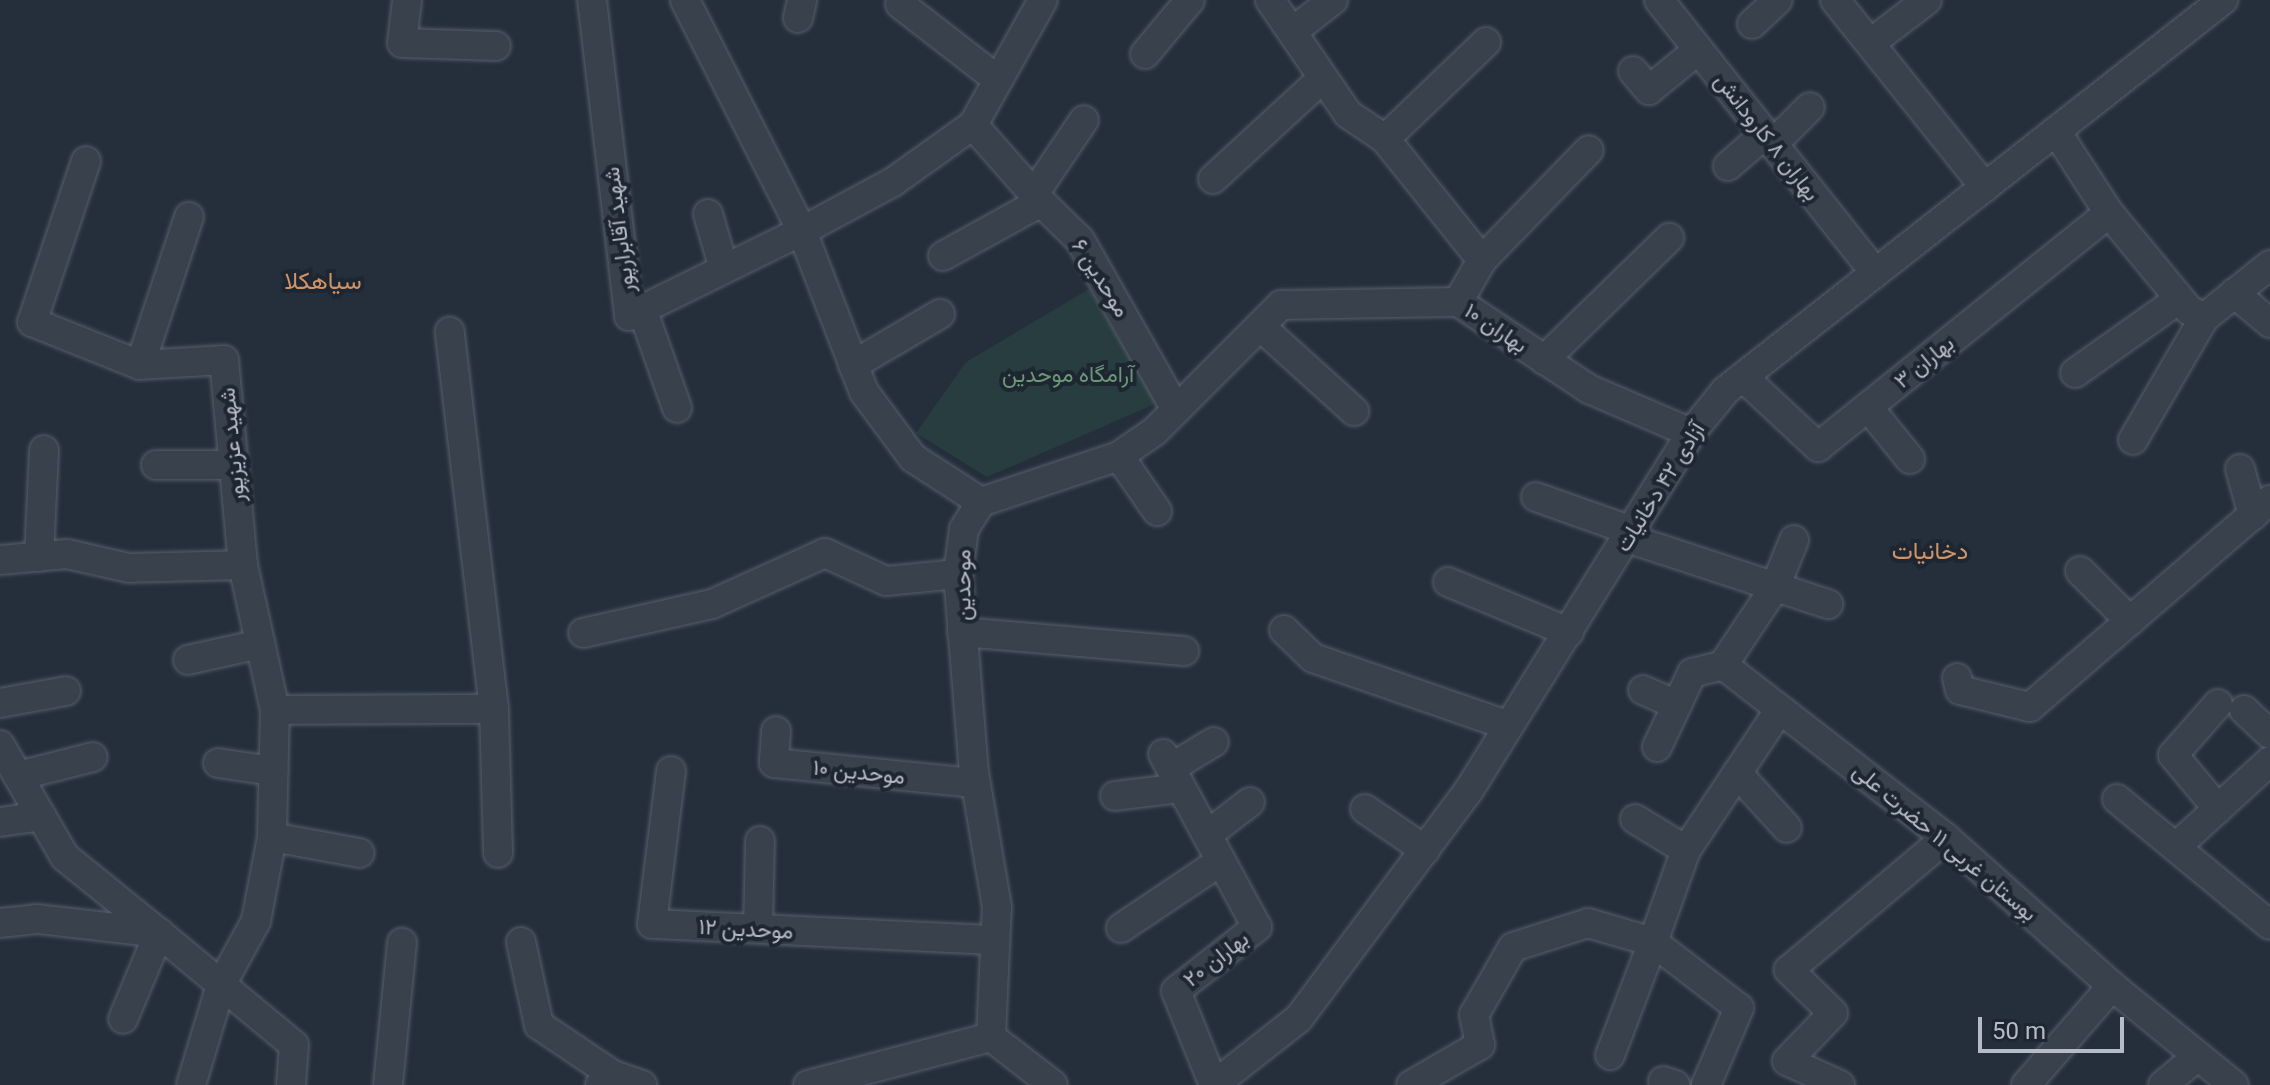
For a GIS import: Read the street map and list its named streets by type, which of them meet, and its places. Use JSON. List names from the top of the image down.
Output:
{
  "streets": {
    "street": [
      "بهاران ۸ کارودانش",
      "شهید آقابرارپور",
      "موحدین ۶",
      "بهاران ۱۰",
      "بهاران ۳",
      "شهید عزیزپور",
      "آزادی ۴۲ دخانیات",
      "موحدین",
      "موحدین ۱۰",
      "بوستان غربی ۱۱ حضرت علی",
      "موحدین ۱۲",
      "بهاران ۲۰"
    ]
  },
  "crossings": [
    ["بهاران ۸ کارودانش", "آزادی ۴۲ دخانیات"],
    ["شهید آقابرارپور", "موحدین ۶"],
    ["بهاران ۱۰", "آزادی ۴۲ دخانیات"],
    ["بهاران ۳", "آزادی ۴۲ دخانیات"],
    ["آزادی ۴۲ دخانیات", "بهاران ۲۰"],
    ["موحدین", "موحدین ۱۰"],
    ["موحدین", "موحدین ۱۲"]
  ],
  "districts": ["سیاهکلا", "دخانیات"],
  "parks": ["آرامگاه موحدین"],
  "scale_bar": "50 m"
}
